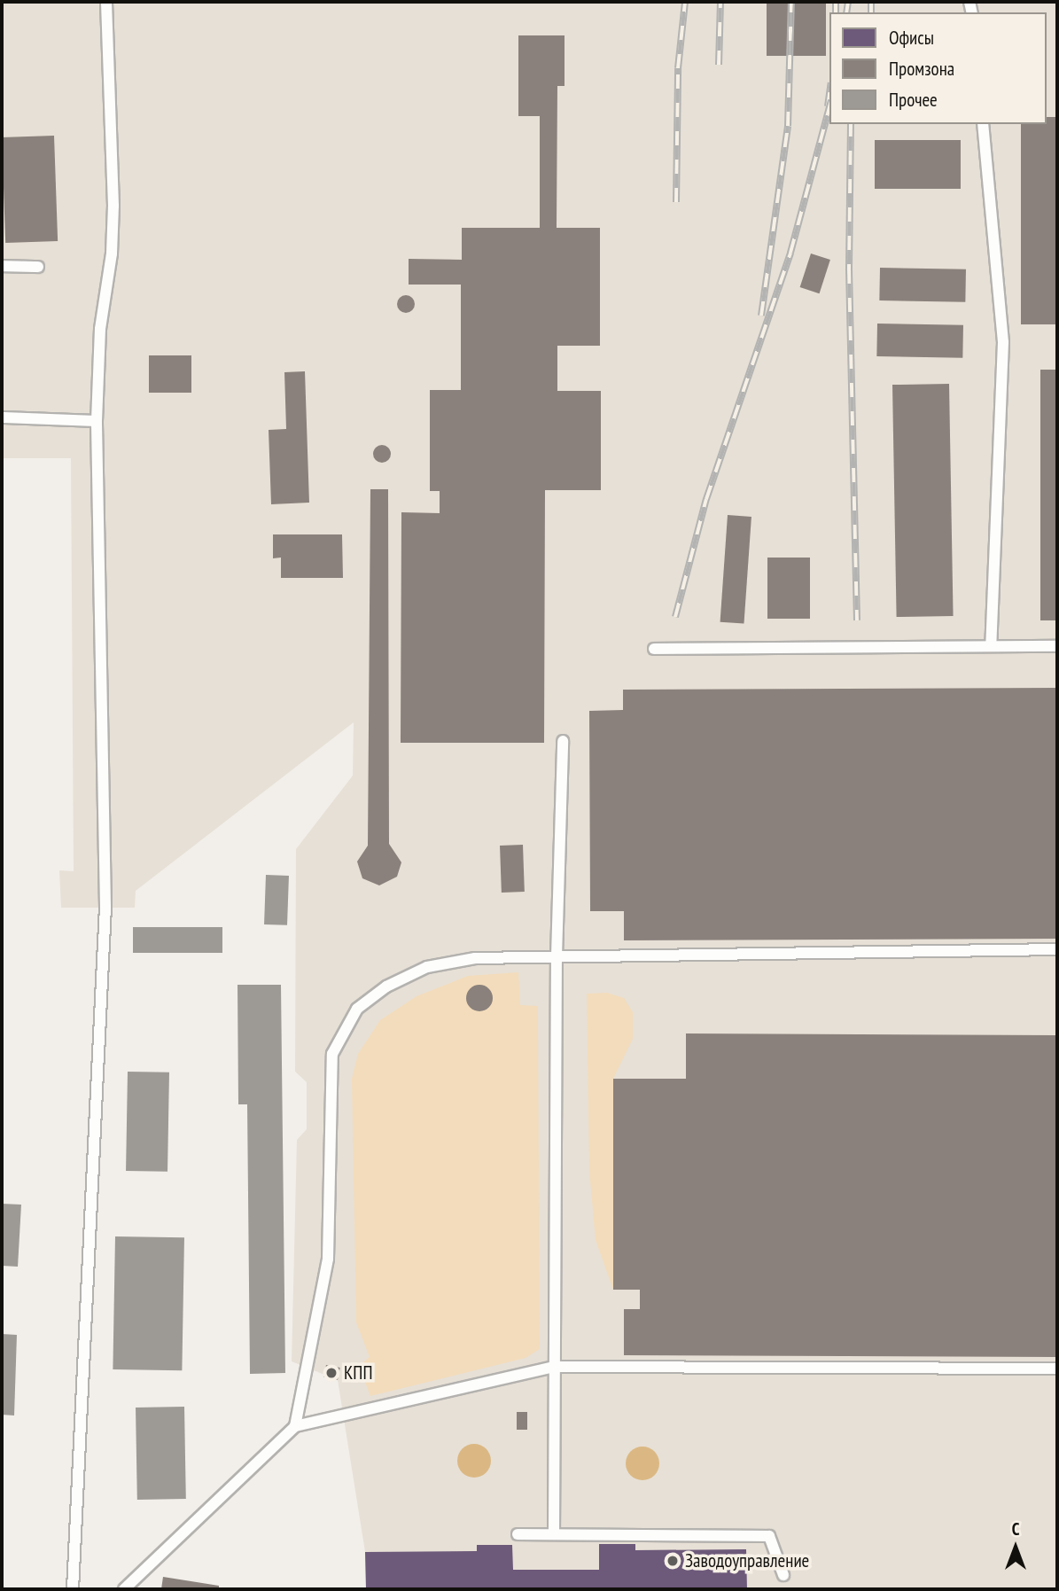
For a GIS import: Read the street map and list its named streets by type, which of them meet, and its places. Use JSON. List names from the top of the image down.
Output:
{
  "places": ["КПП", "Заводоуправление"],
  "legend": ["Офисы", "Промзона", "Прочее"],
  "north": "top"
}
